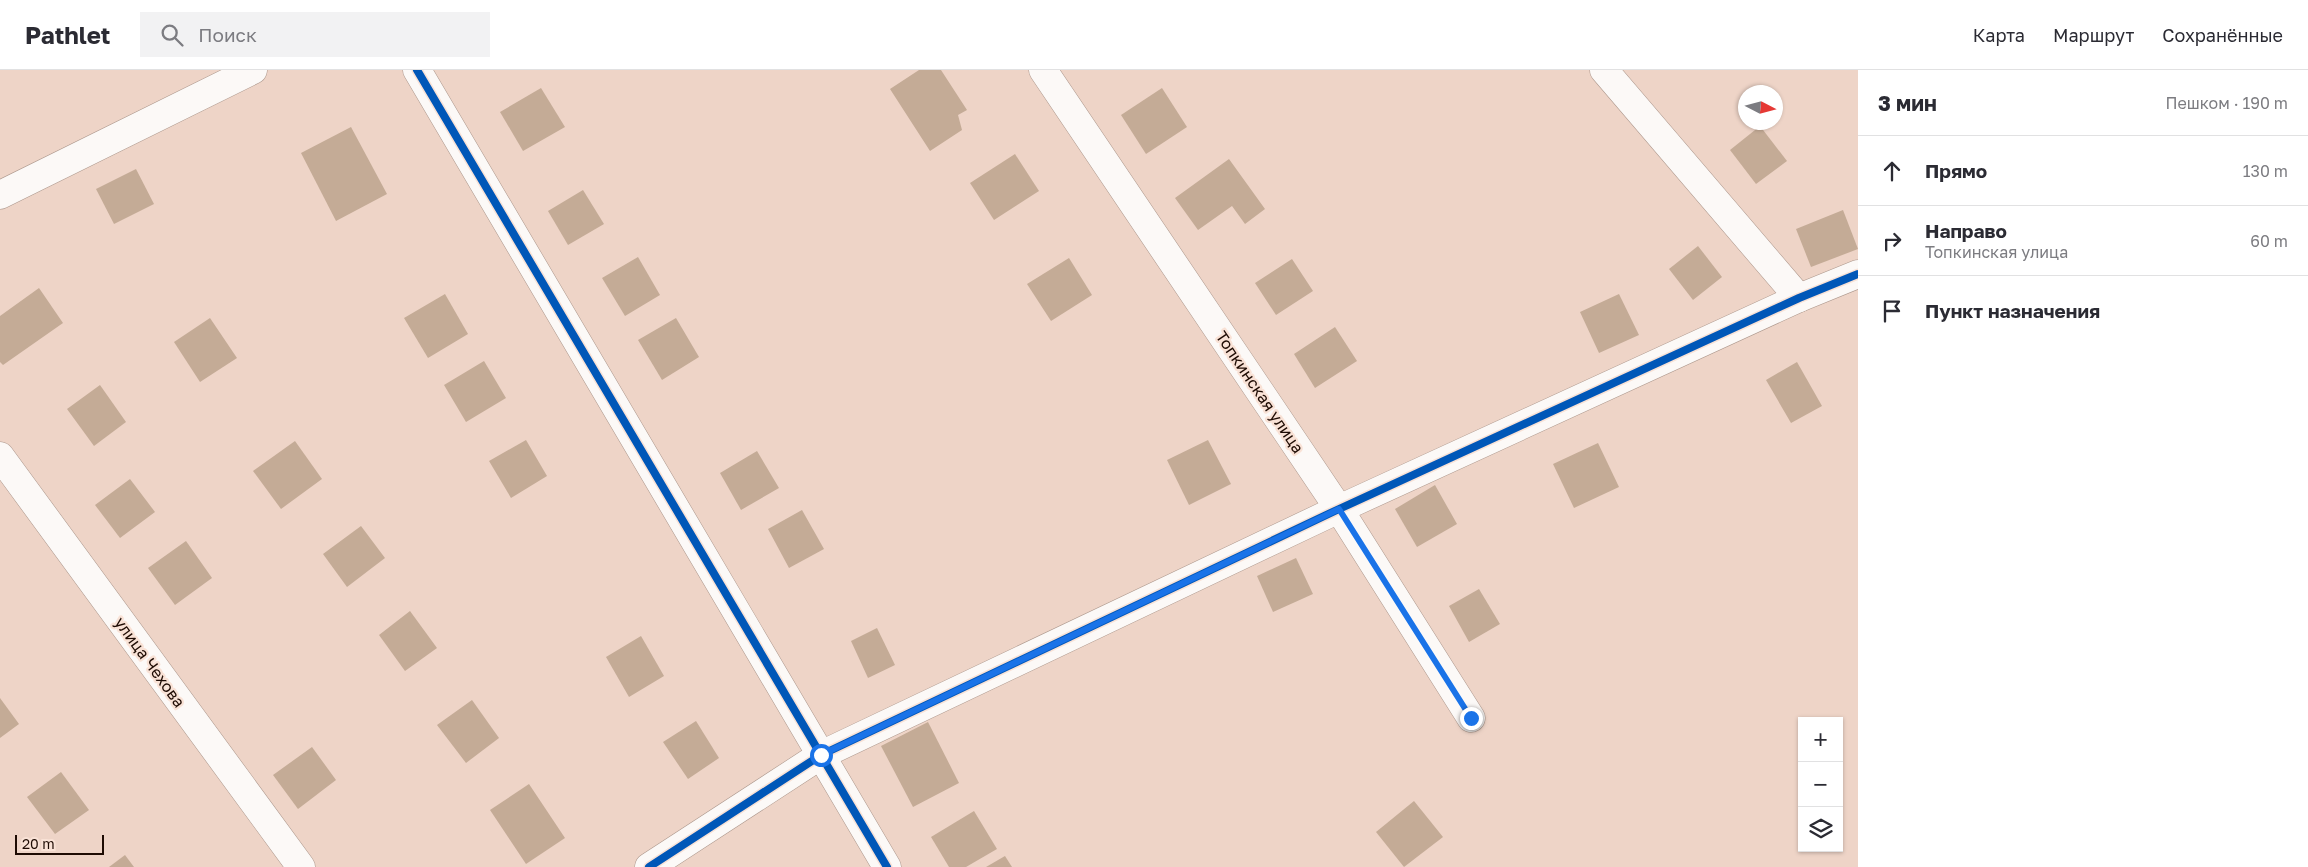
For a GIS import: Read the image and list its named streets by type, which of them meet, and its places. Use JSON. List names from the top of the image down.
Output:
{
  "streets": {
    "street": ["Топкинская улица", "улица Чехова"]
  },
  "scale_bar": "20 m",
  "north": "right",
  "page": {
    "header": "Pathlet",
    "search": "Поиск",
    "nav": ["Карта", "Маршрут", "Сохранённые"],
    "heading": ["3 мин", "Пешком · 190 m"],
    "list": [
      ["Прямо", "130 m"],
      ["Направо", "Топкинская улица", "60 m"],
      "Пункт назначения"
    ],
    "map_buttons": ["+", "−"],
    "scale": "20 m"
  }
}
